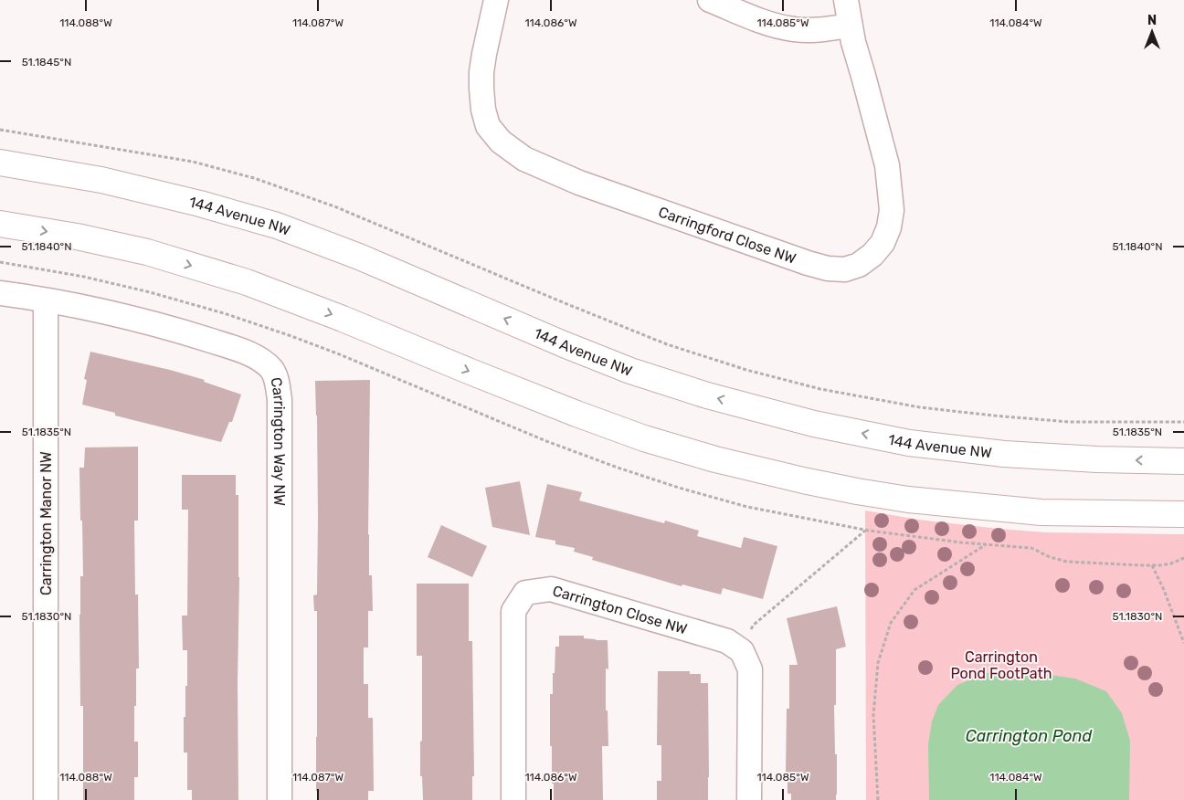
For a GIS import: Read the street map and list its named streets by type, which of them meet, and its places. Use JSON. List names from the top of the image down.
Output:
{
  "streets": {
    "main road": ["144 Avenue NW"],
    "street": [
      "Carringford Close NW",
      "Carrington Way NW",
      "Carrington Manor NW",
      "Carrington Close NW"
    ]
  },
  "crossings": [
    ["Carrington Way NW", "Carrington Manor NW"]
  ],
  "water": ["Carrington Pond"],
  "parks": ["Carrington Pond FootPath"],
  "north": "top",
  "coordinates": [
    "114.088°W",
    "114.087°W",
    "114.086°W",
    "114.085°W",
    "114.084°W",
    "51.1845°N",
    "51.1840°N",
    "51.1835°N",
    "51.1830°N"
  ]
}
